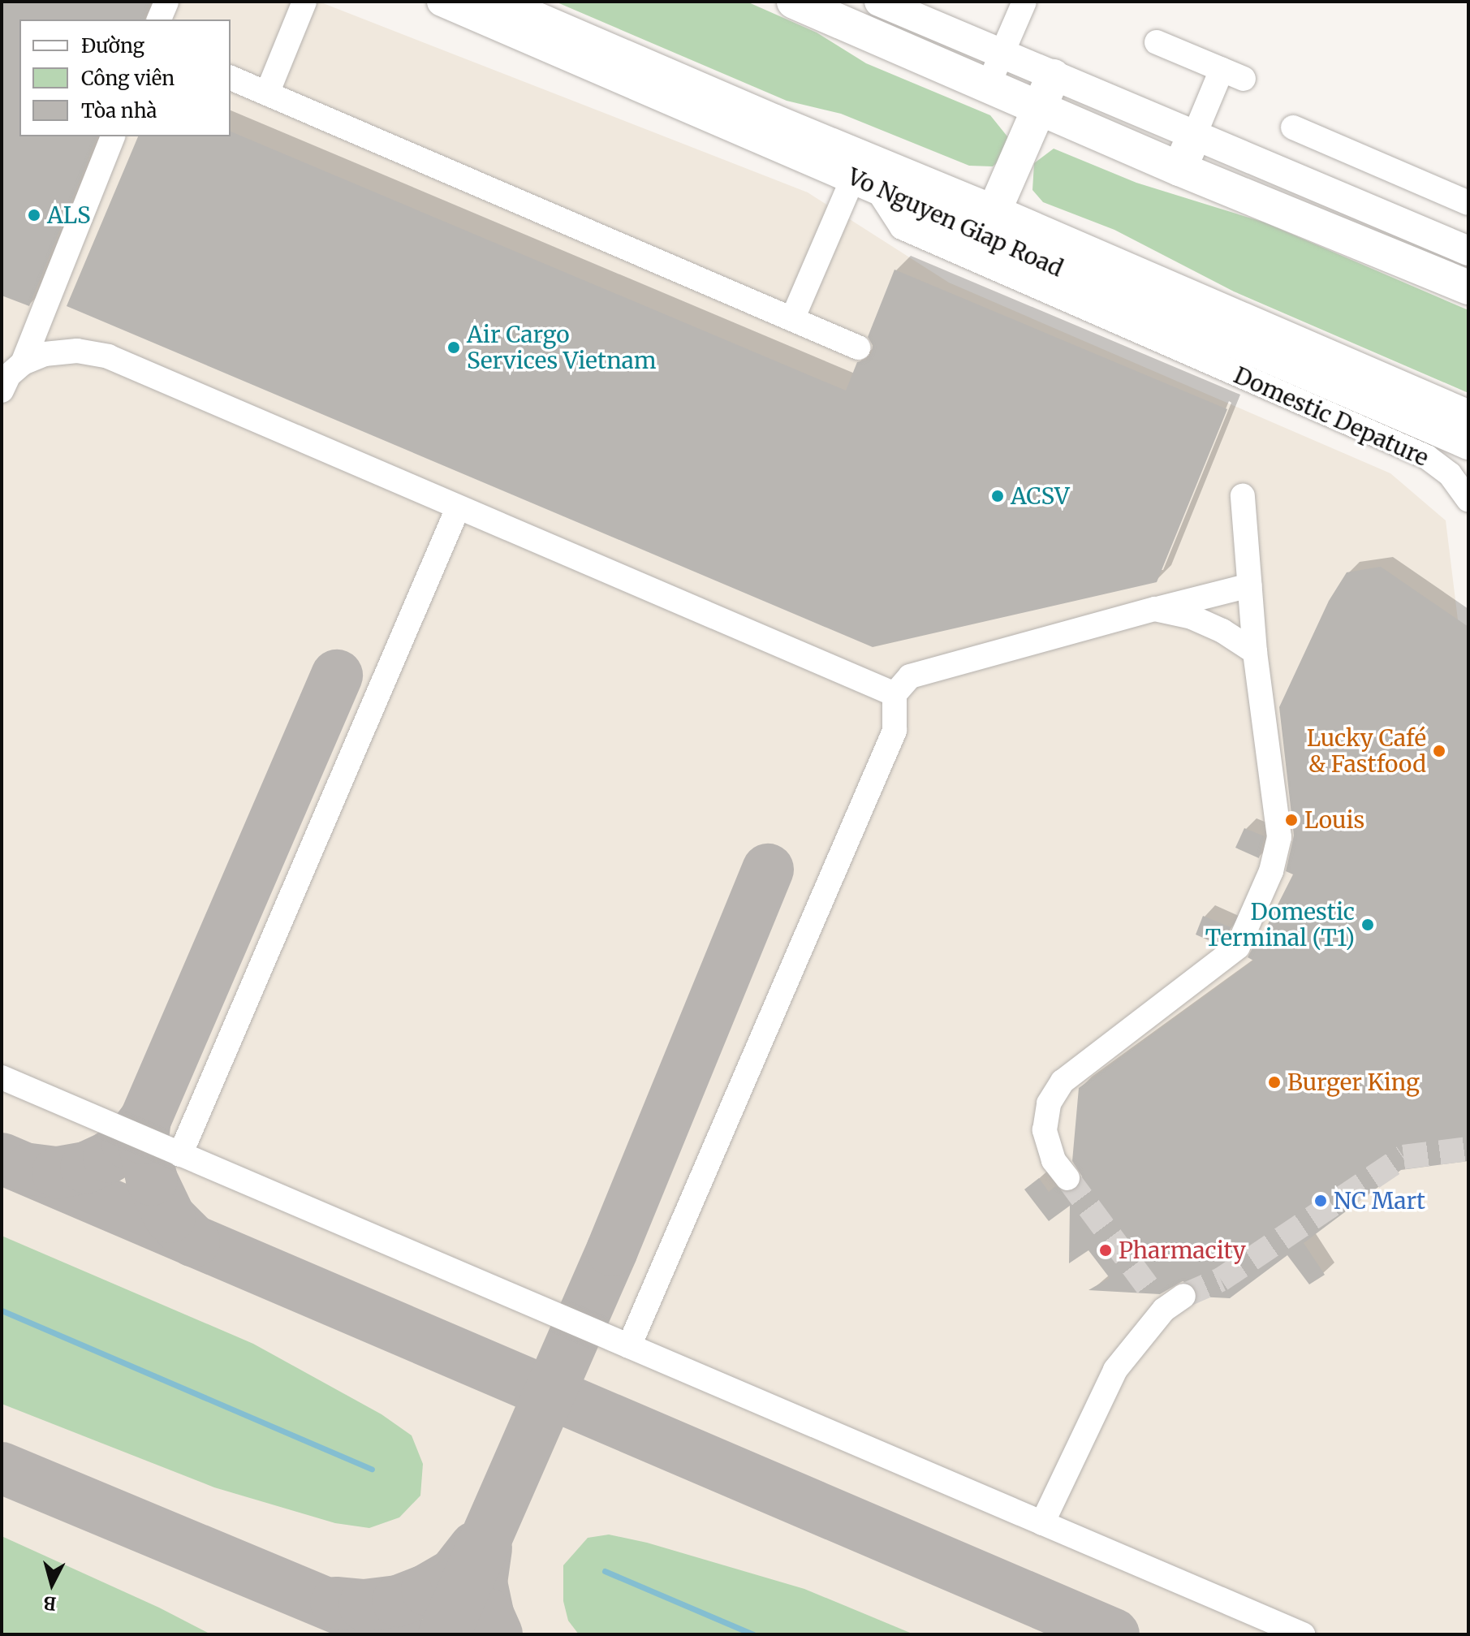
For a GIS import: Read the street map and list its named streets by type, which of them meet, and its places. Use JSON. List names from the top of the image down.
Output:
{
  "streets": {
    "highway": ["Vo Nguyen Giap Road"],
    "lane": ["Domestic Depature"]
  },
  "crossings": [
    ["Vo Nguyen Giap Road", "Domestic Depature"]
  ],
  "places": [
    "ALS",
    "Air Cargo Services Vietnam",
    "ACSV",
    "Lucky Café & Fastfood",
    "Louis",
    "Domestic Terminal (T1)",
    "Burger King",
    "NC Mart",
    "Pharmacity"
  ],
  "legend": ["Đường", "Công viên", "Tòa nhà"],
  "north": "bottom"
}
